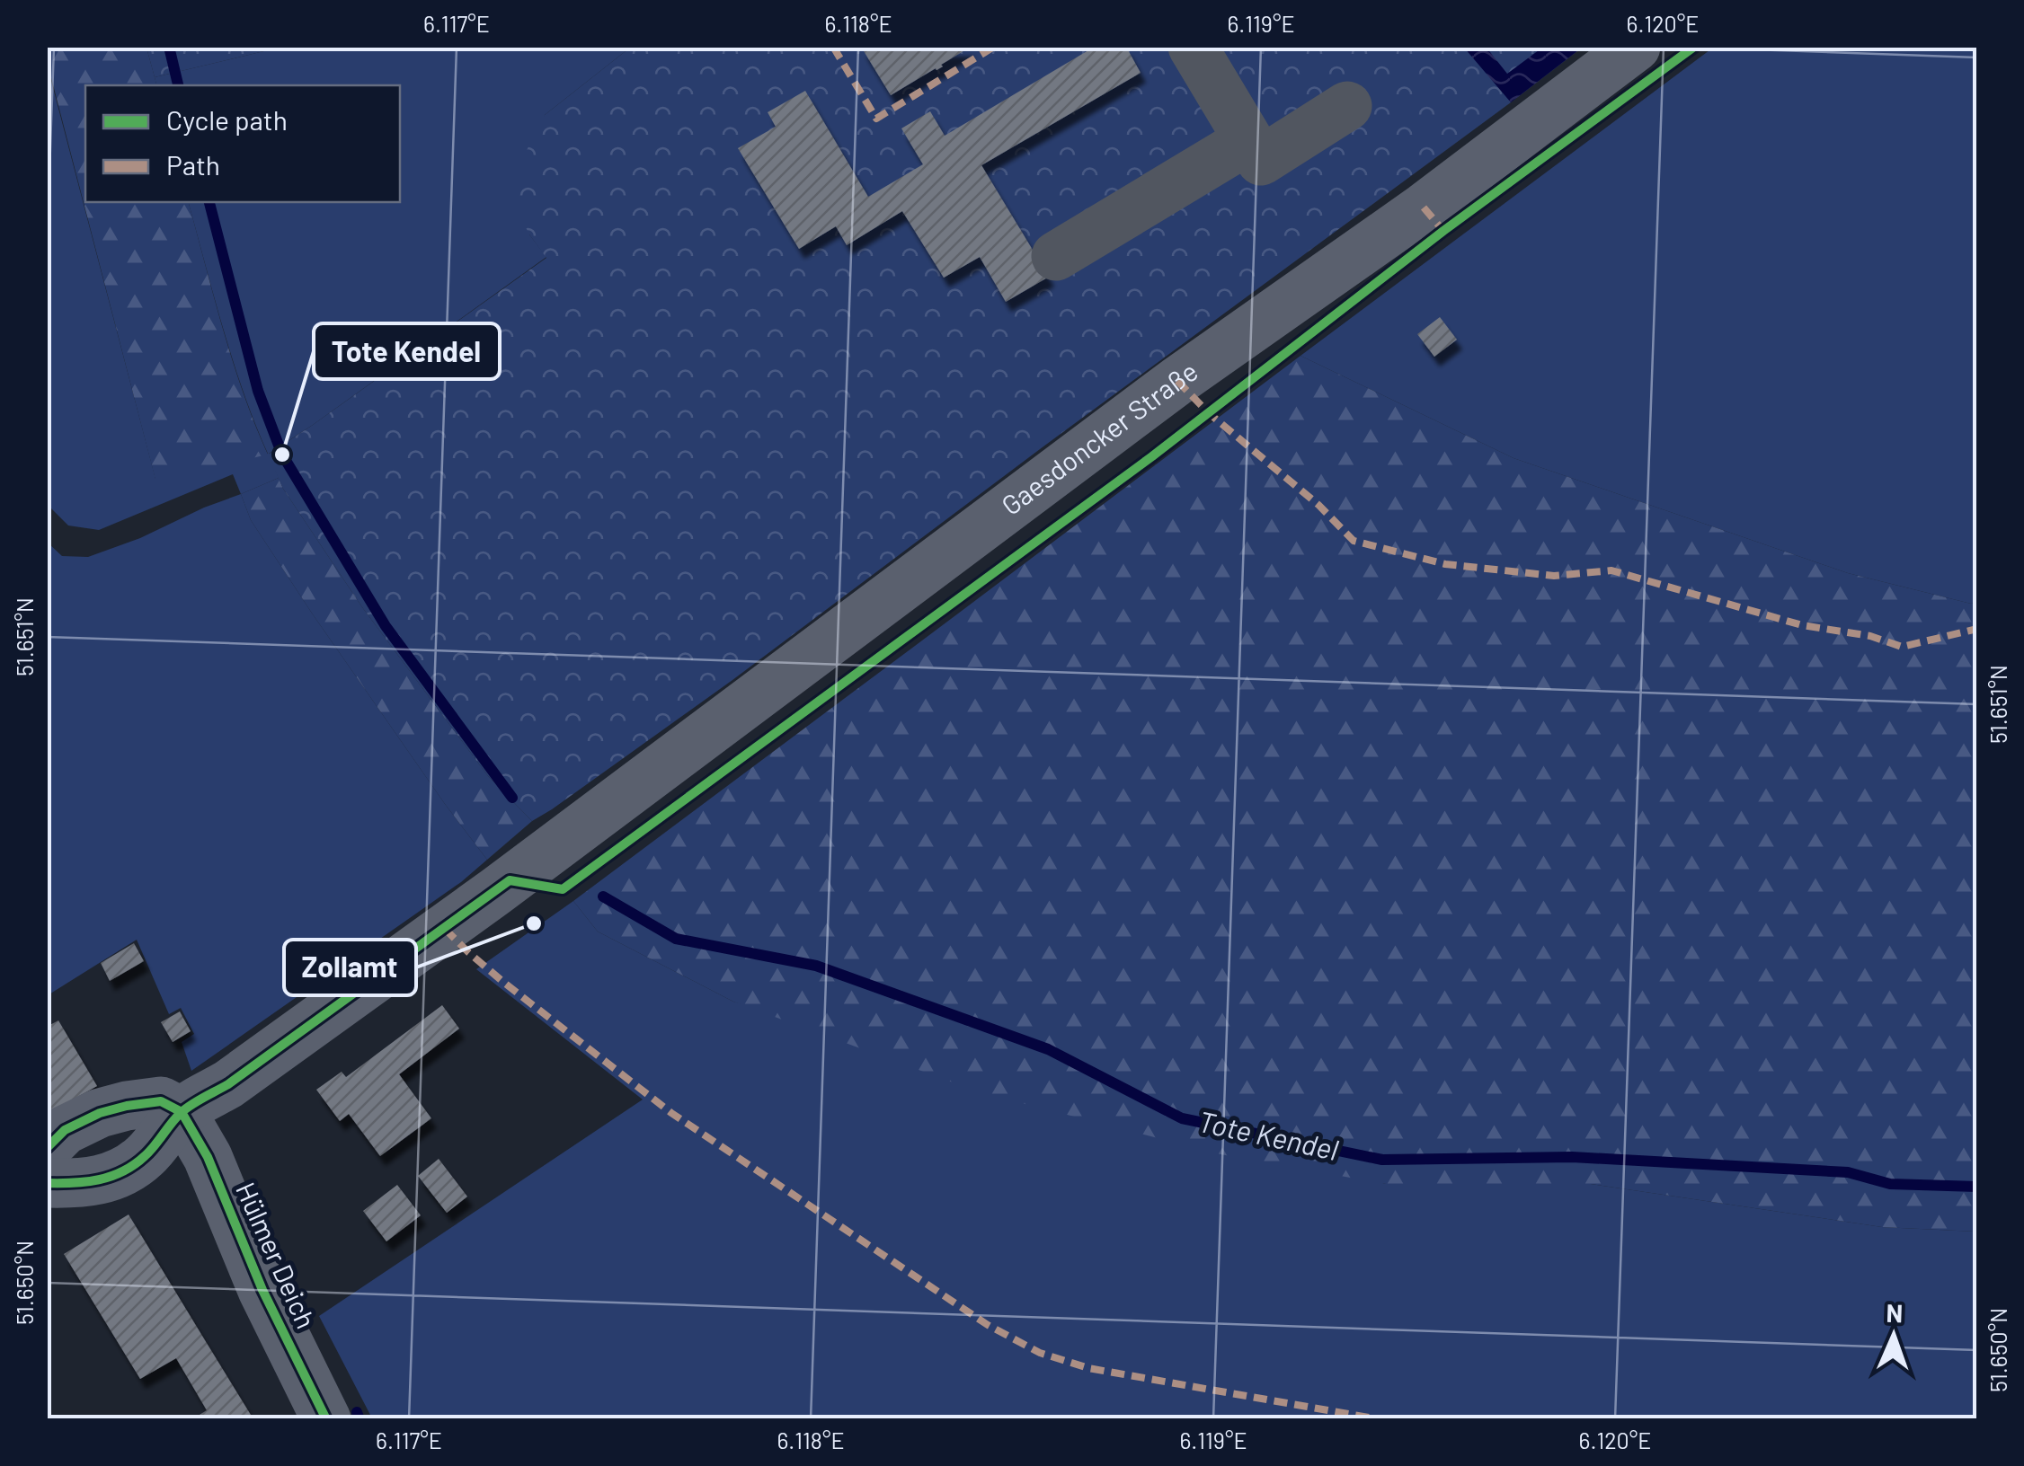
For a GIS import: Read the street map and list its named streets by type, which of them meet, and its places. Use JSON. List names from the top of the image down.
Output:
{
  "streets": {
    "main road": ["Gaesdoncker Straße", "Hülmer Deich"]
  },
  "crossings": [
    ["Gaesdoncker Straße", "Hülmer Deich"]
  ],
  "water": ["Tote Kendel"],
  "places": ["Tote Kendel", "Zollamt"],
  "legend": ["Cycle path", "Path"],
  "north": "top",
  "coordinates": [
    "6.117°E",
    "6.118°E",
    "6.119°E",
    "6.120°E",
    "51.651°N",
    "51.650°N"
  ]
}
